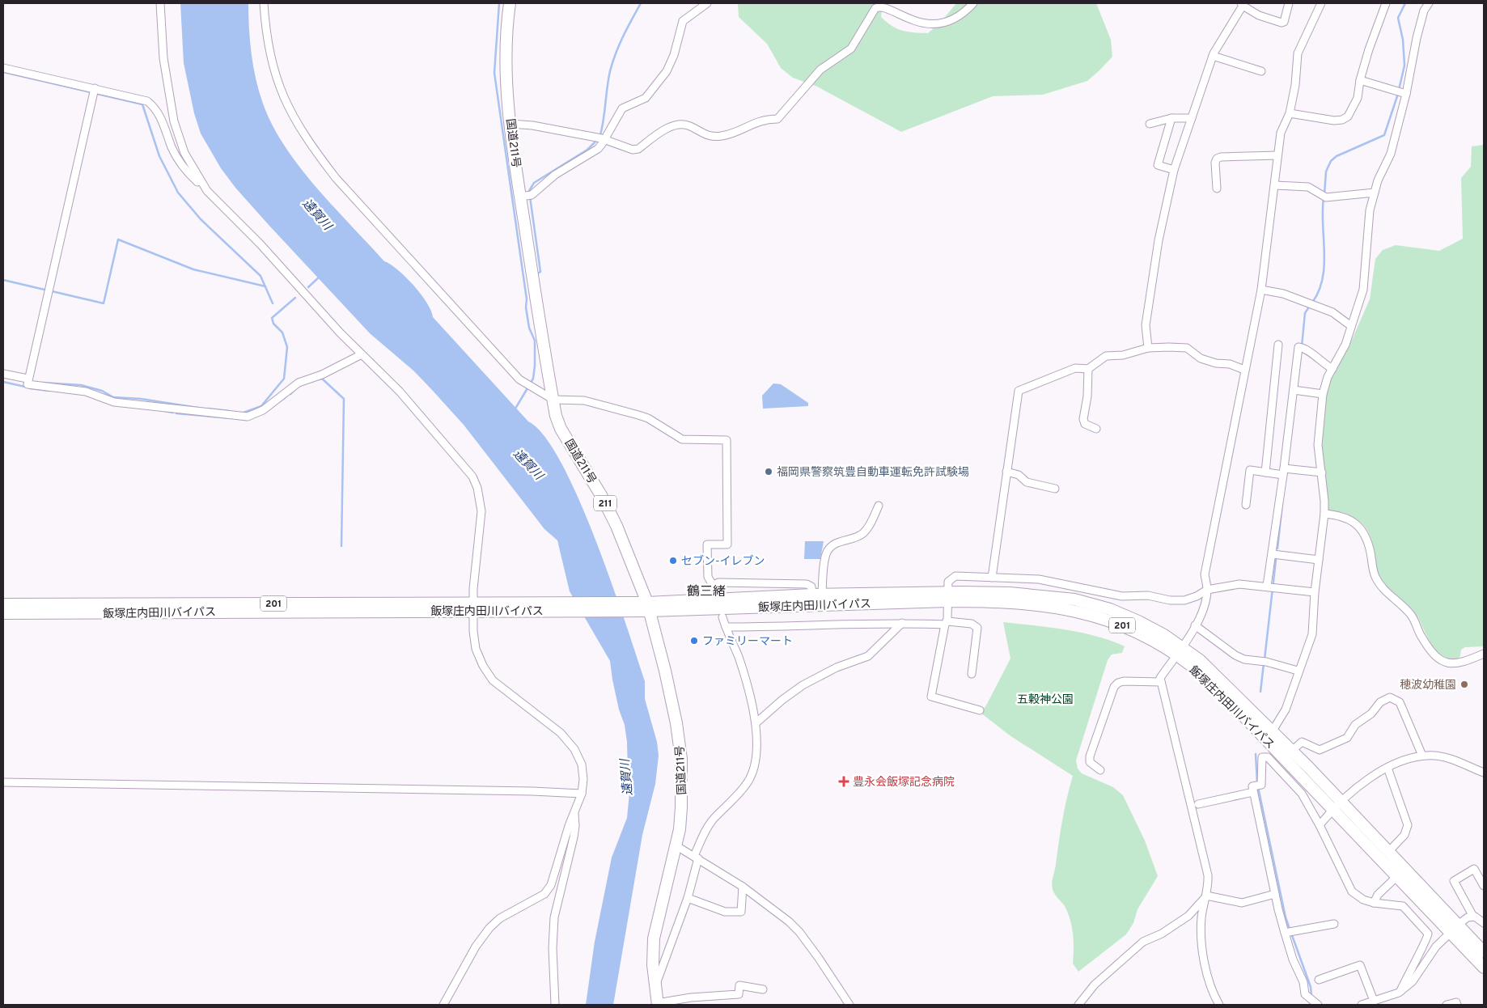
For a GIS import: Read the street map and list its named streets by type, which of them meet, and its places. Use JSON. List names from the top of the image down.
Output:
{
  "streets": {
    "highway": [
      "国道211号",
      "211",
      "201",
      "飯塚庄内田川バイパス"
    ]
  },
  "crossings": [
    ["国道211号", "飯塚庄内田川バイパス"]
  ],
  "districts": ["鶴三緒"],
  "water": ["遠賀川"],
  "parks": ["五穀神公園"],
  "places": {
    "other": [
      "福岡県警察筑豊自動車運転免許試験場",
      "セブン-イレブン",
      "ファミリーマート",
      "穂波幼稚園"
    ],
    "health": ["豊永会飯塚記念病院"]
  }
}
